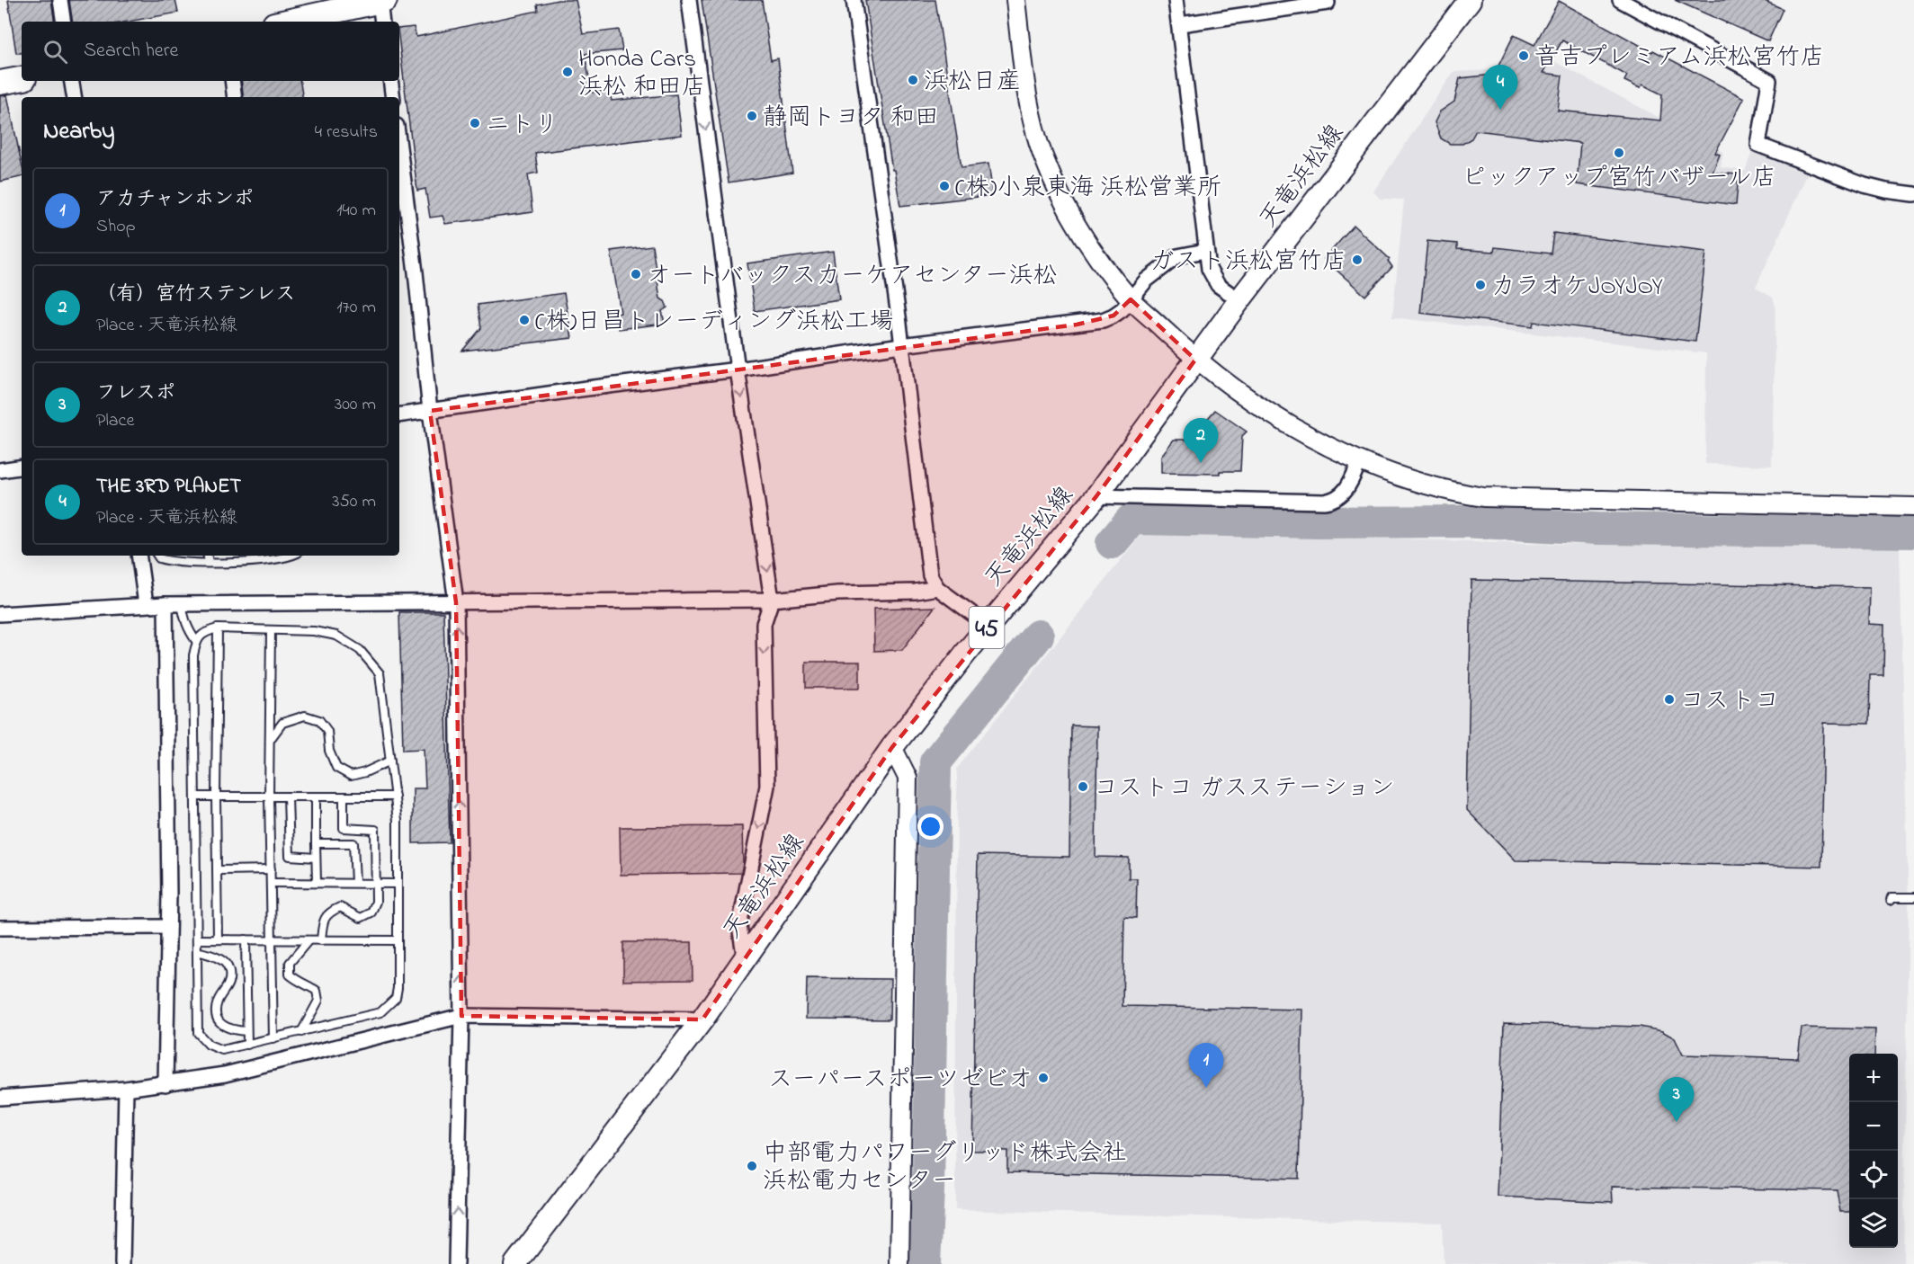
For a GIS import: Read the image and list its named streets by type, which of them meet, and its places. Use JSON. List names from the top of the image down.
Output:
{
  "streets": {
    "main road": ["天竜浜松線", "45"]
  },
  "places": [
    "音吉プレミアム浜松宮竹店",
    "Honda Cars 浜松 和田店",
    "浜松日産",
    "静岡トヨタ 和田",
    "ニトリ",
    "ピックアップ宮竹バザール店",
    "(株)小泉東海 浜松営業所",
    "ガスト浜松宮竹店",
    "オートバックスカーケアセンター浜松",
    "カラオケJOYJOY",
    "(株)日昌トレーディング浜松工場",
    "コストコ",
    "コストコ ガスステーション",
    "スーパースポーツゼビオ",
    "中部電力パワーグリッド株式会社 浜松電力センター"
  ],
  "page": {
    "search": "Search here",
    "pins": [
      "4",
      "2",
      "1",
      "3"
    ],
    "heading": ["Nearby", "4 results"],
    "list": [
      {
        "mark": "1",
        "name": "アカチャンホンポ",
        "note": "Shop",
        "value": "140 m"
      },
      {
        "mark": "2",
        "name": "（有）宮竹ステンレス",
        "note": "Place · 天竜浜松線",
        "value": "170 m"
      },
      {
        "mark": "3",
        "name": "フレスポ",
        "note": "Place",
        "value": "300 m"
      },
      {
        "mark": "4",
        "name": "THE 3RD PLANET",
        "note": "Place · 天竜浜松線",
        "value": "350 m"
      }
    ],
    "map_buttons": ["+", "−"]
  }
}
